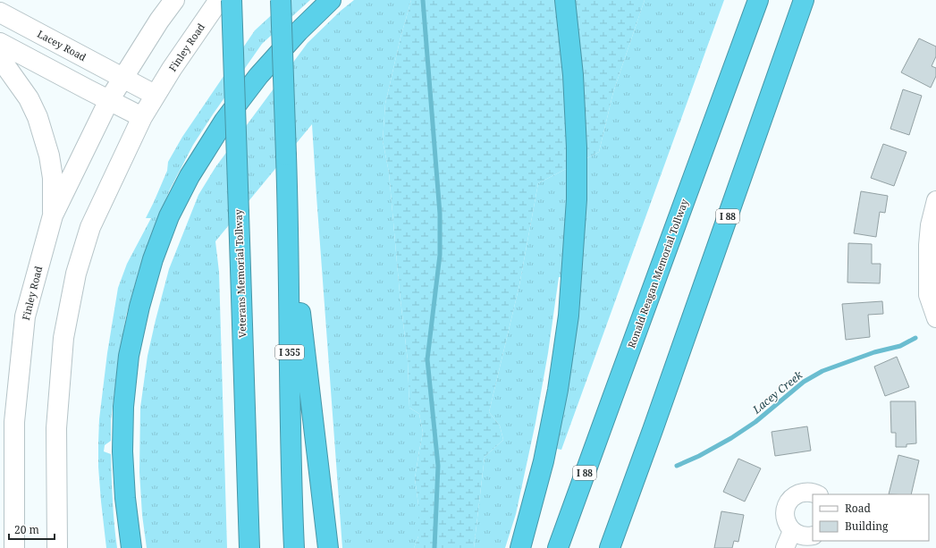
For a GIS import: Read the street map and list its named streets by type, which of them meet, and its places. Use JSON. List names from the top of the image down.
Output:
{
  "streets": {
    "highway": [
      "I 88",
      "Veterans Memorial Tollway",
      "Ronald Reagan Memorial Tollway",
      "I 355"
    ],
    "main road": ["Lacey Road", "Finley Road"]
  },
  "crossings": [
    ["Lacey Road", "Finley Road"]
  ],
  "water": ["Lacey Creek"],
  "legend": ["Road", "Building"],
  "scale_bar": "20 m"
}
